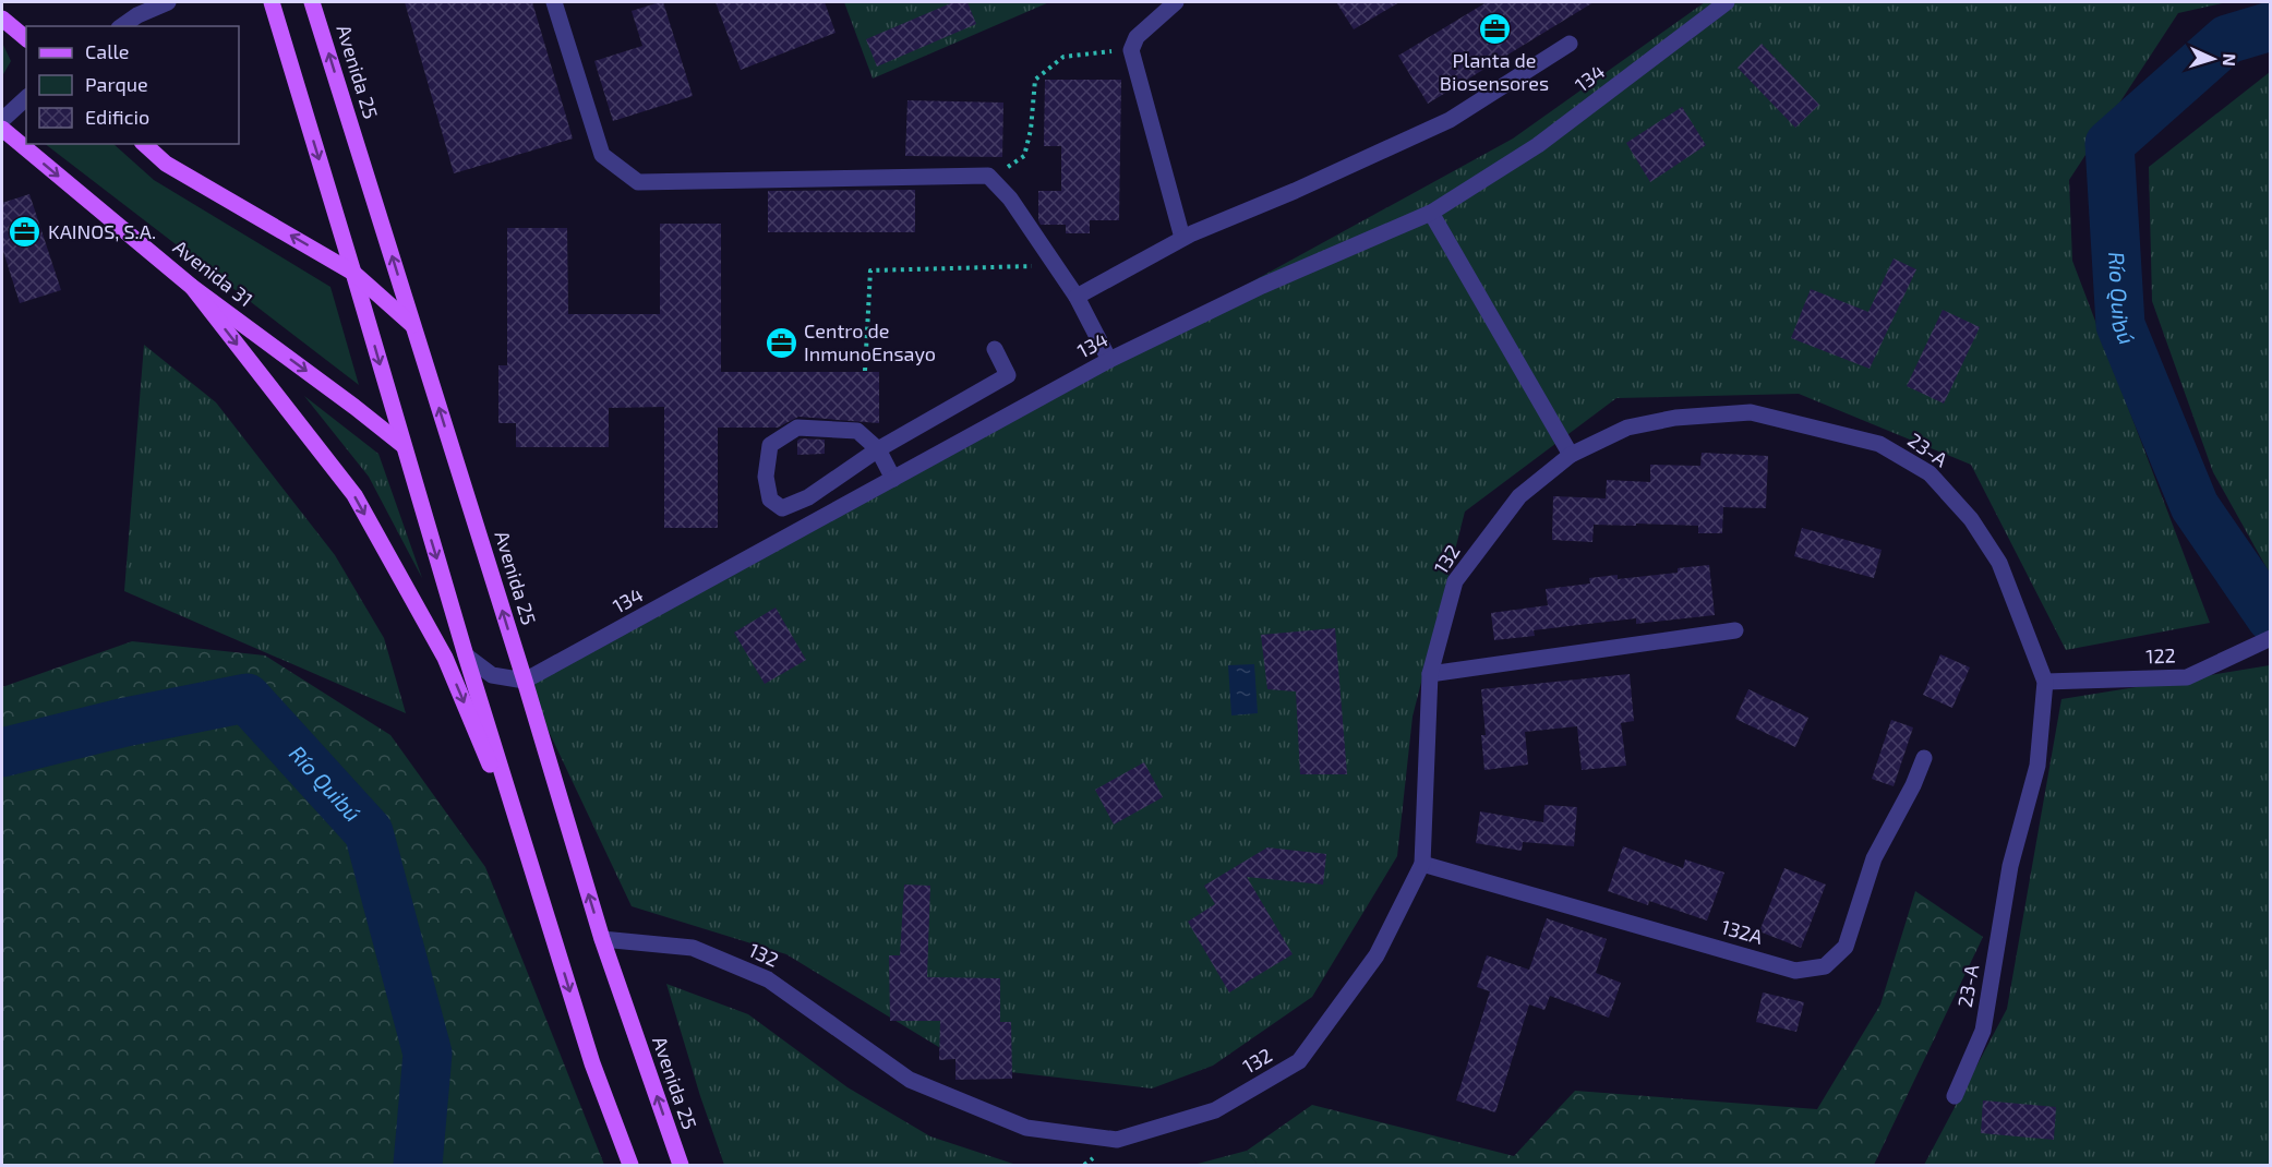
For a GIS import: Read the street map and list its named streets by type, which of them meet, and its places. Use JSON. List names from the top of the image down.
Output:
{
  "streets": {
    "main road": ["Avenida 25", "Avenida 31"],
    "street": [
      "134",
      "23-A",
      "132",
      "122",
      "132A"
    ]
  },
  "crossings": [
    ["Avenida 25", "134"],
    ["Avenida 25", "132"],
    ["23-A", "132"],
    ["23-A", "122"],
    ["132", "132A"]
  ],
  "water": ["Río Quibú"],
  "places": {
    "office": ["Planta de Biosensores", "KAINOS, S.A.", "Centro de InmunoEnsayo"]
  },
  "legend": ["Calle", "Parque", "Edificio"],
  "north": "right"
}
